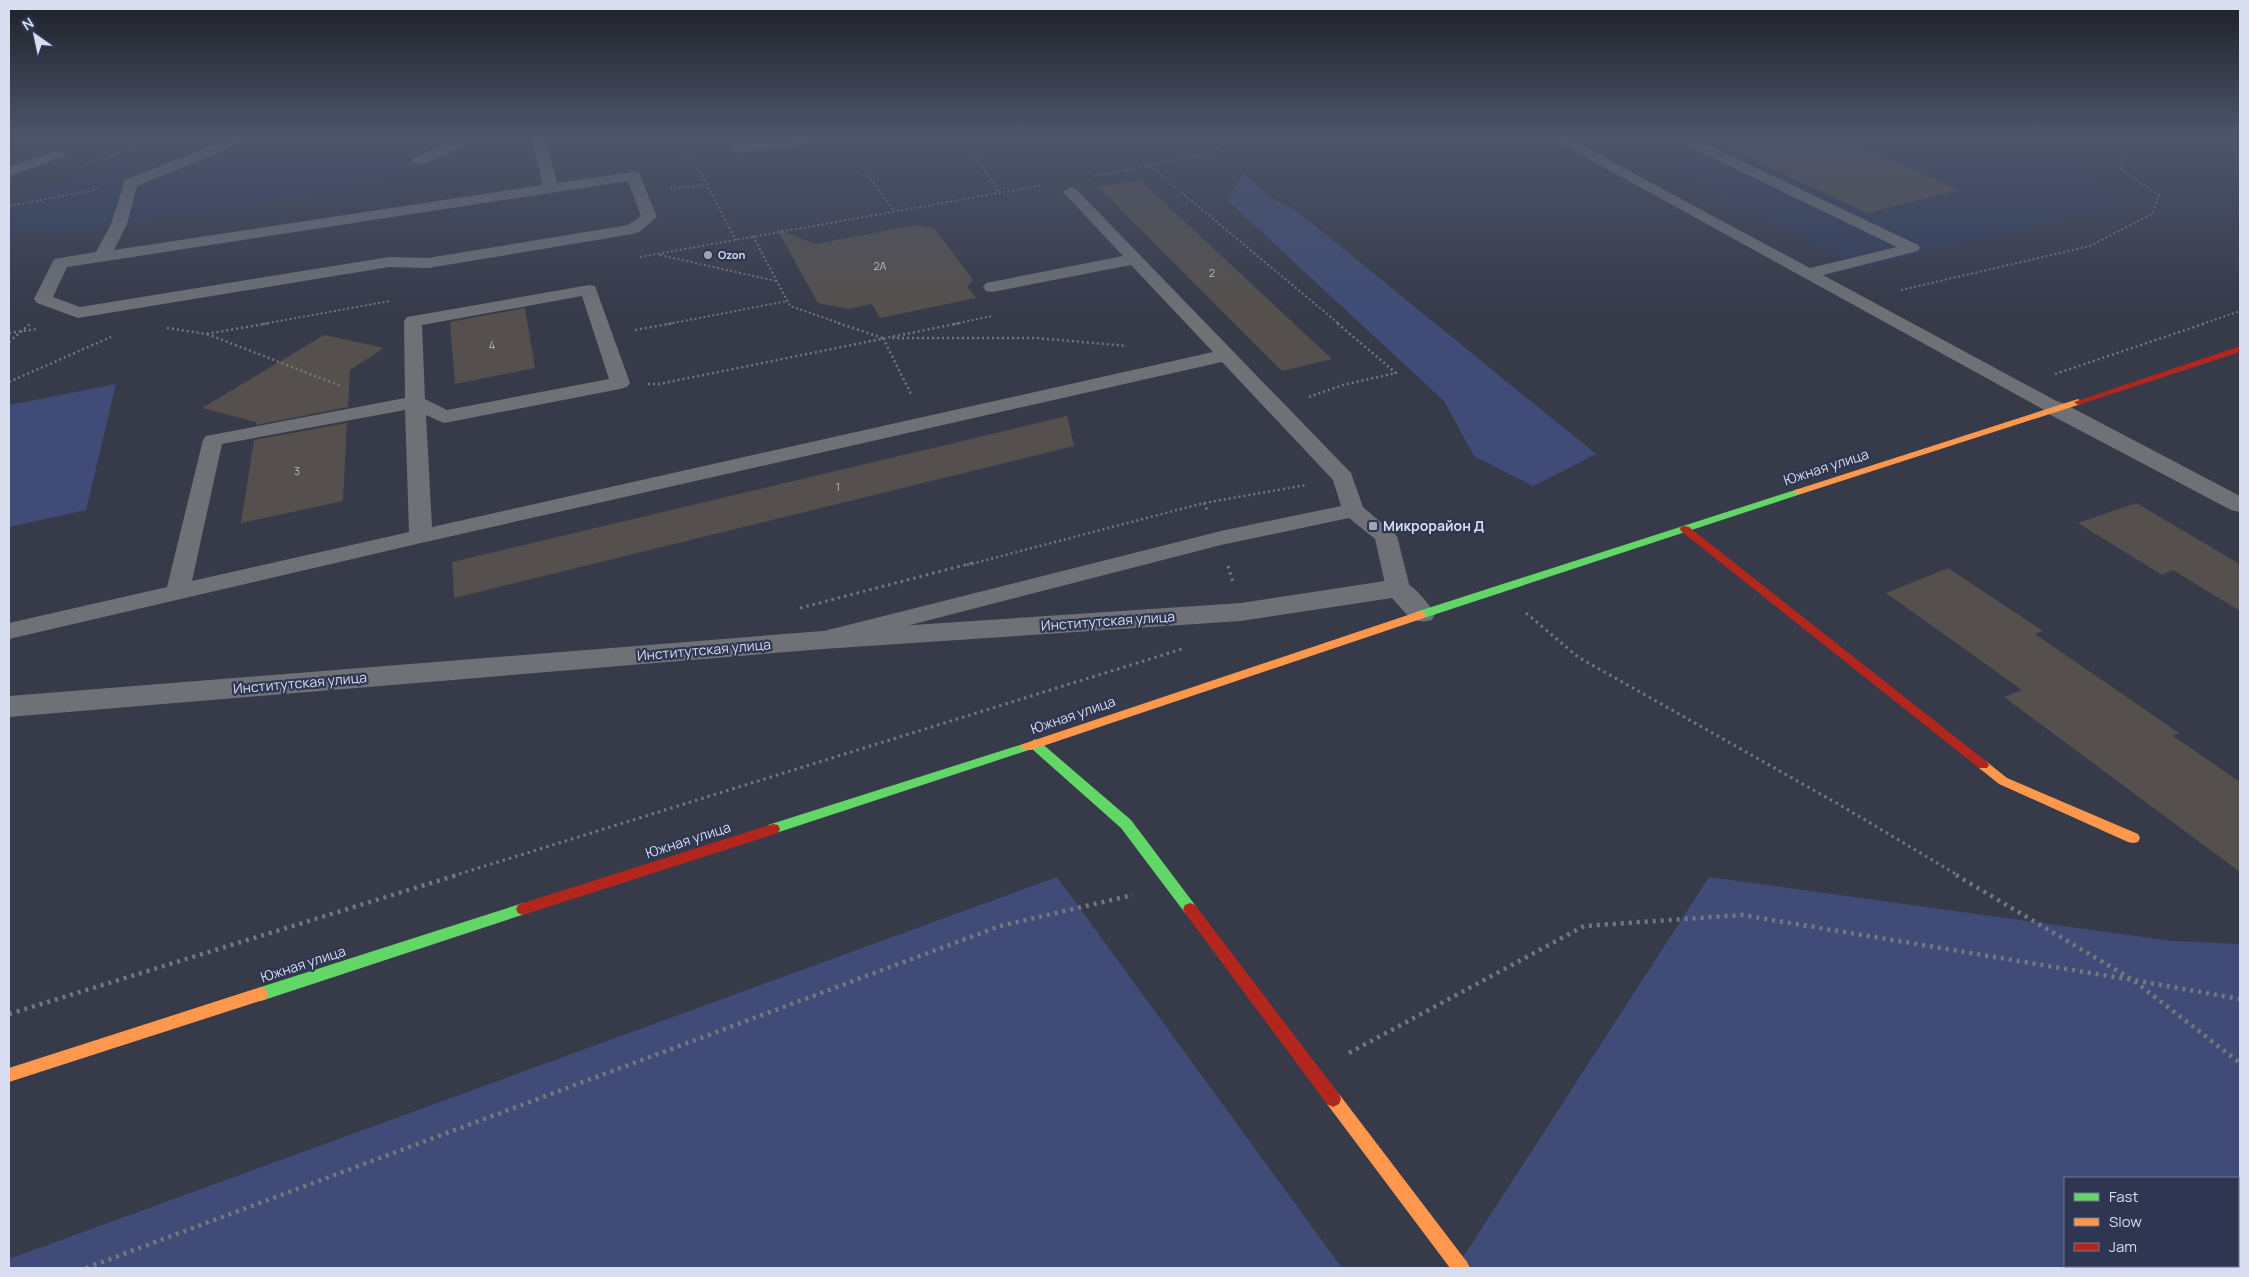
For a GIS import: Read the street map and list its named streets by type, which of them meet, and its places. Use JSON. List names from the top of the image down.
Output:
{
  "streets": {
    "street": ["Южная улица", "Институтская улица"]
  },
  "places": {
    "other": ["Ozon"],
    "transit": ["Микрорайон Д"]
  },
  "house_numbers": [
    "2А",
    "2",
    "4",
    "3",
    "1"
  ],
  "legend": ["Fast", "Slow", "Jam"],
  "north": "top left"
}
